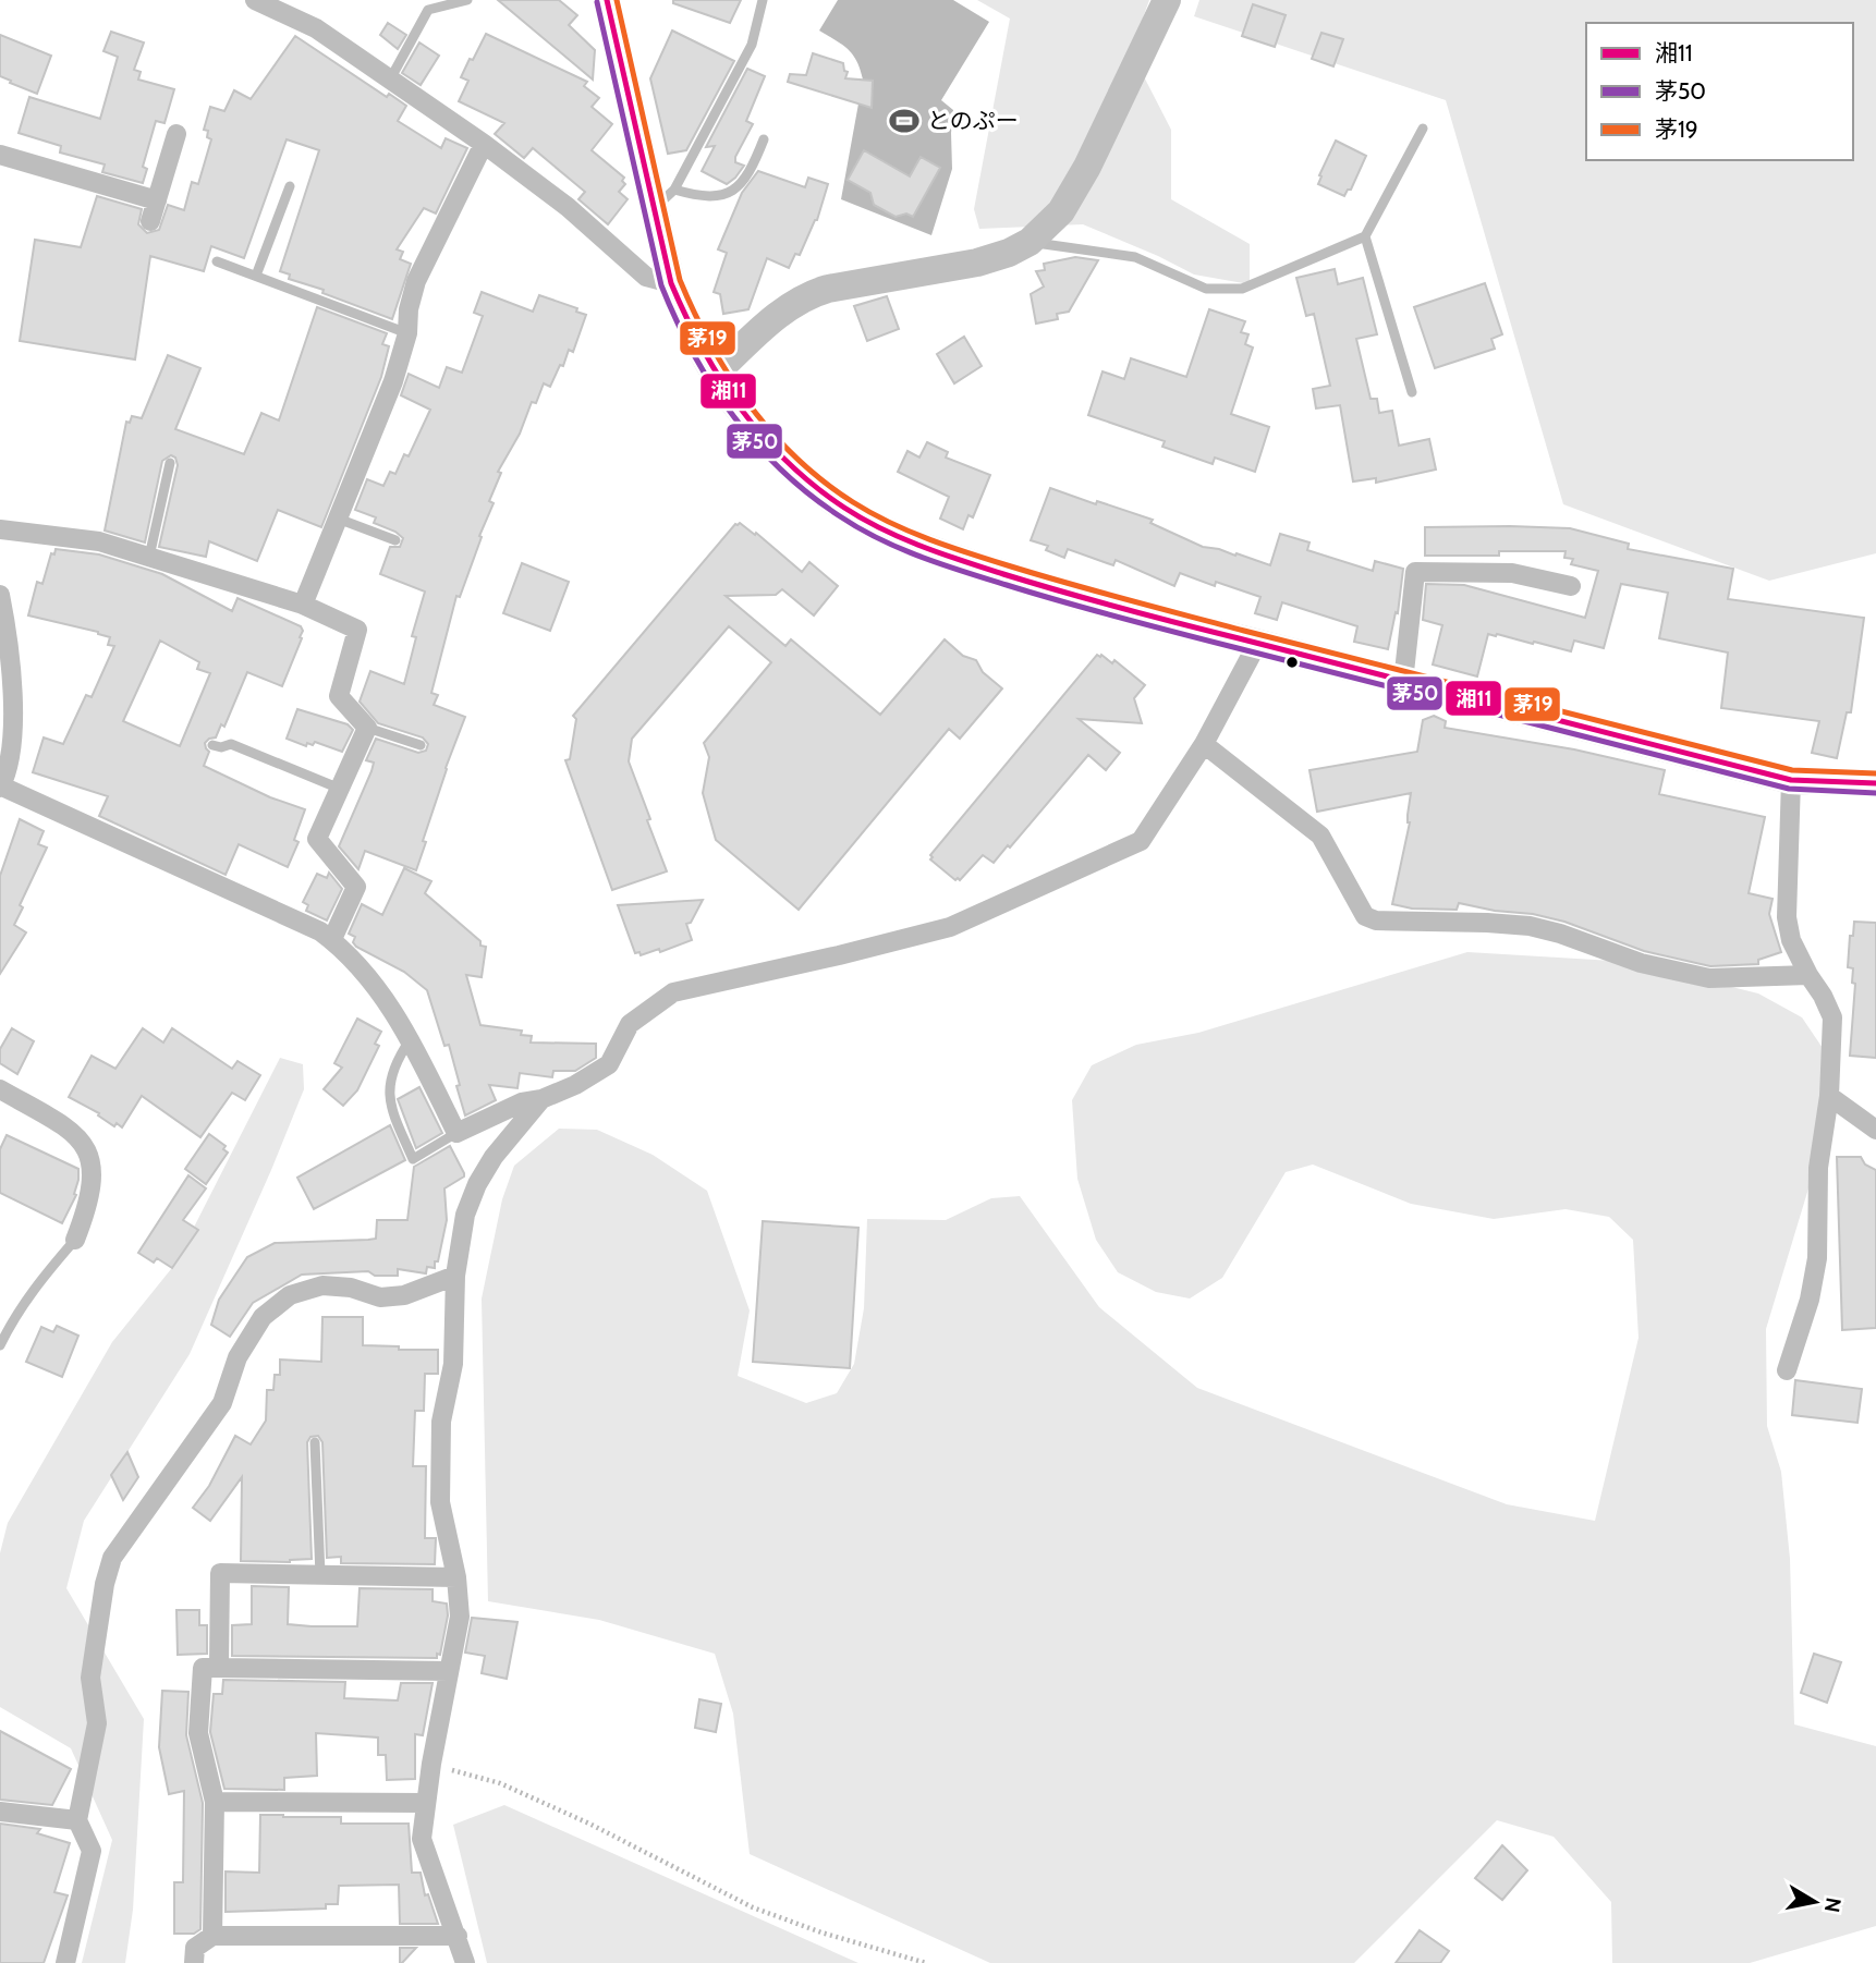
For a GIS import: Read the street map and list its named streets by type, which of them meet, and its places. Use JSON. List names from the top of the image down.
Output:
{
  "places": {
    "sports": ["とのぷー"]
  },
  "lines": ["transit line 湘11", "transit line 茅19", "transit line 茅50"],
  "legend": ["湘11", "茅50", "茅19"],
  "north": "right"
}
